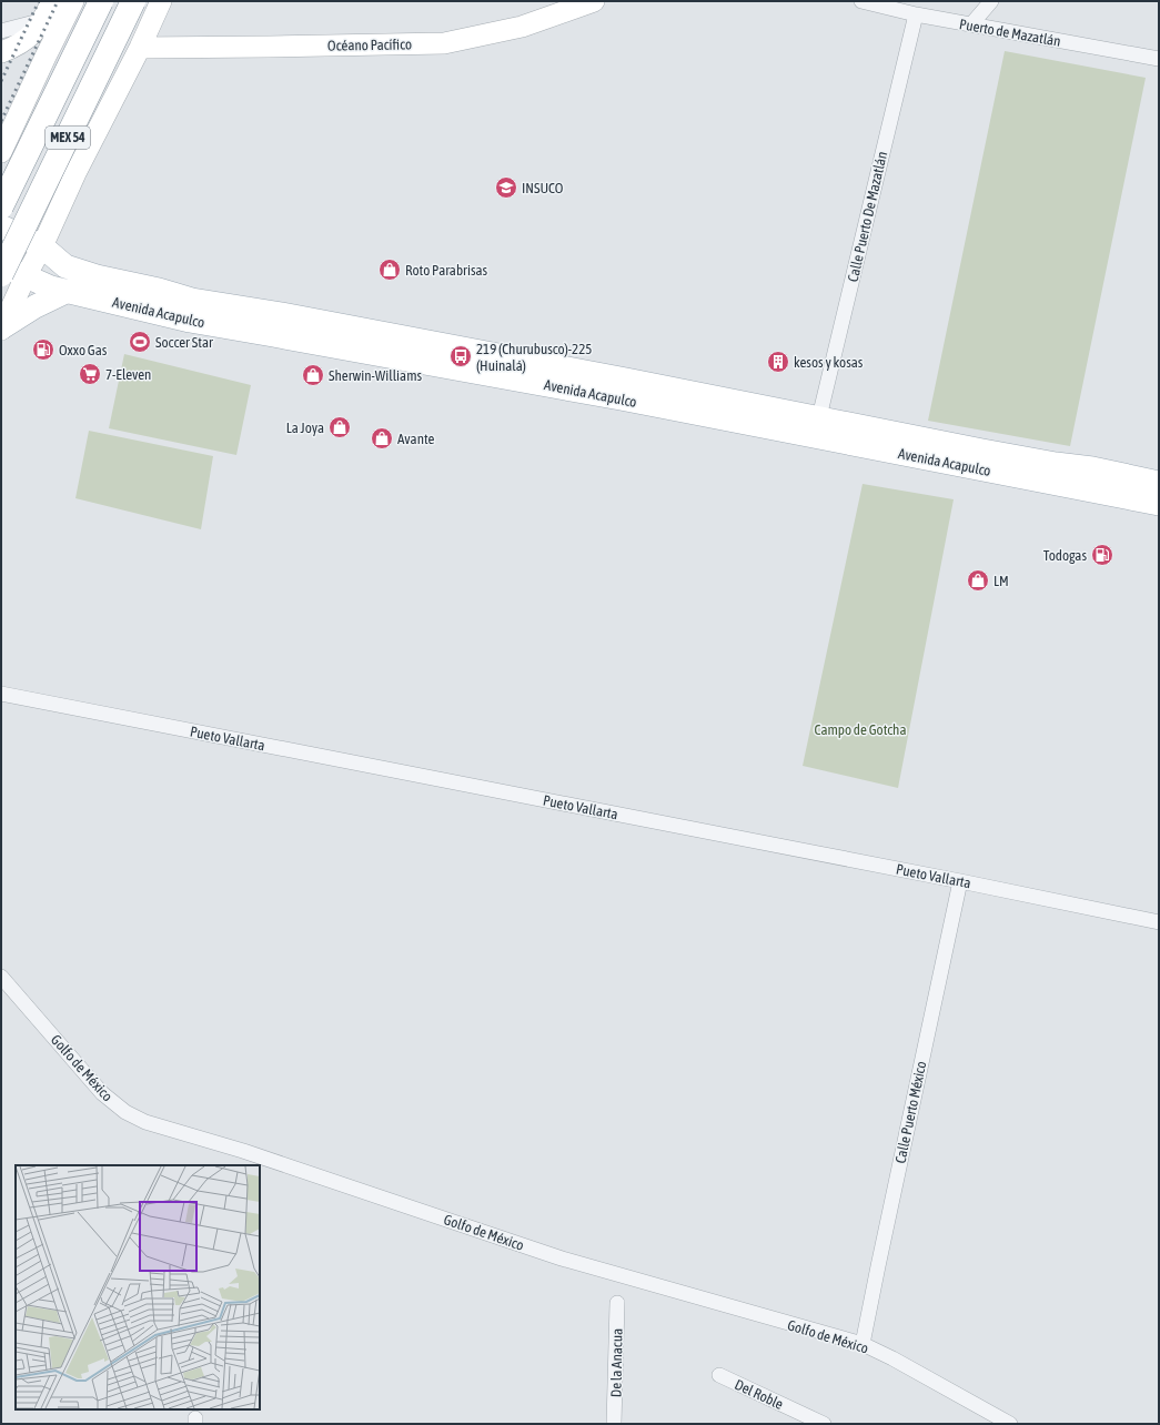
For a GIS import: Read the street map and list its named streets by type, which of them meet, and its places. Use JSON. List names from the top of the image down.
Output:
{
  "streets": {
    "highway": ["MEX 54"],
    "main road": ["Avenida Acapulco"],
    "street": [
      "Puerto de Mazatlán",
      "Océano Pacífico",
      "Calle Puerto De Mazatlán",
      "Pueto Vallarta",
      "Golfo de México",
      "Calle Puerto México",
      "De la Anacua",
      "Del Roble"
    ]
  },
  "crossings": [
    ["Puerto de Mazatlán", "Calle Puerto De Mazatlán"],
    ["Calle Puerto De Mazatlán", "Avenida Acapulco"],
    ["Pueto Vallarta", "Calle Puerto México"],
    ["Golfo de México", "Calle Puerto México"]
  ],
  "parks": ["Campo de Gotcha"],
  "places": {
    "school or university": ["INSUCO"],
    "shop": [
      "Roto Parabrisas",
      "Sherwin-Williams",
      "La Joya",
      "Avante",
      "LM"
    ],
    "sports": ["Soccer Star"],
    "fuel station": ["Oxxo Gas", "Todogas"],
    "bus stop": ["219 (Churubusco)-225 (Huinalá)"],
    "building": ["kesos y kosas"],
    "supermarket": ["7-Eleven"]
  }
}
